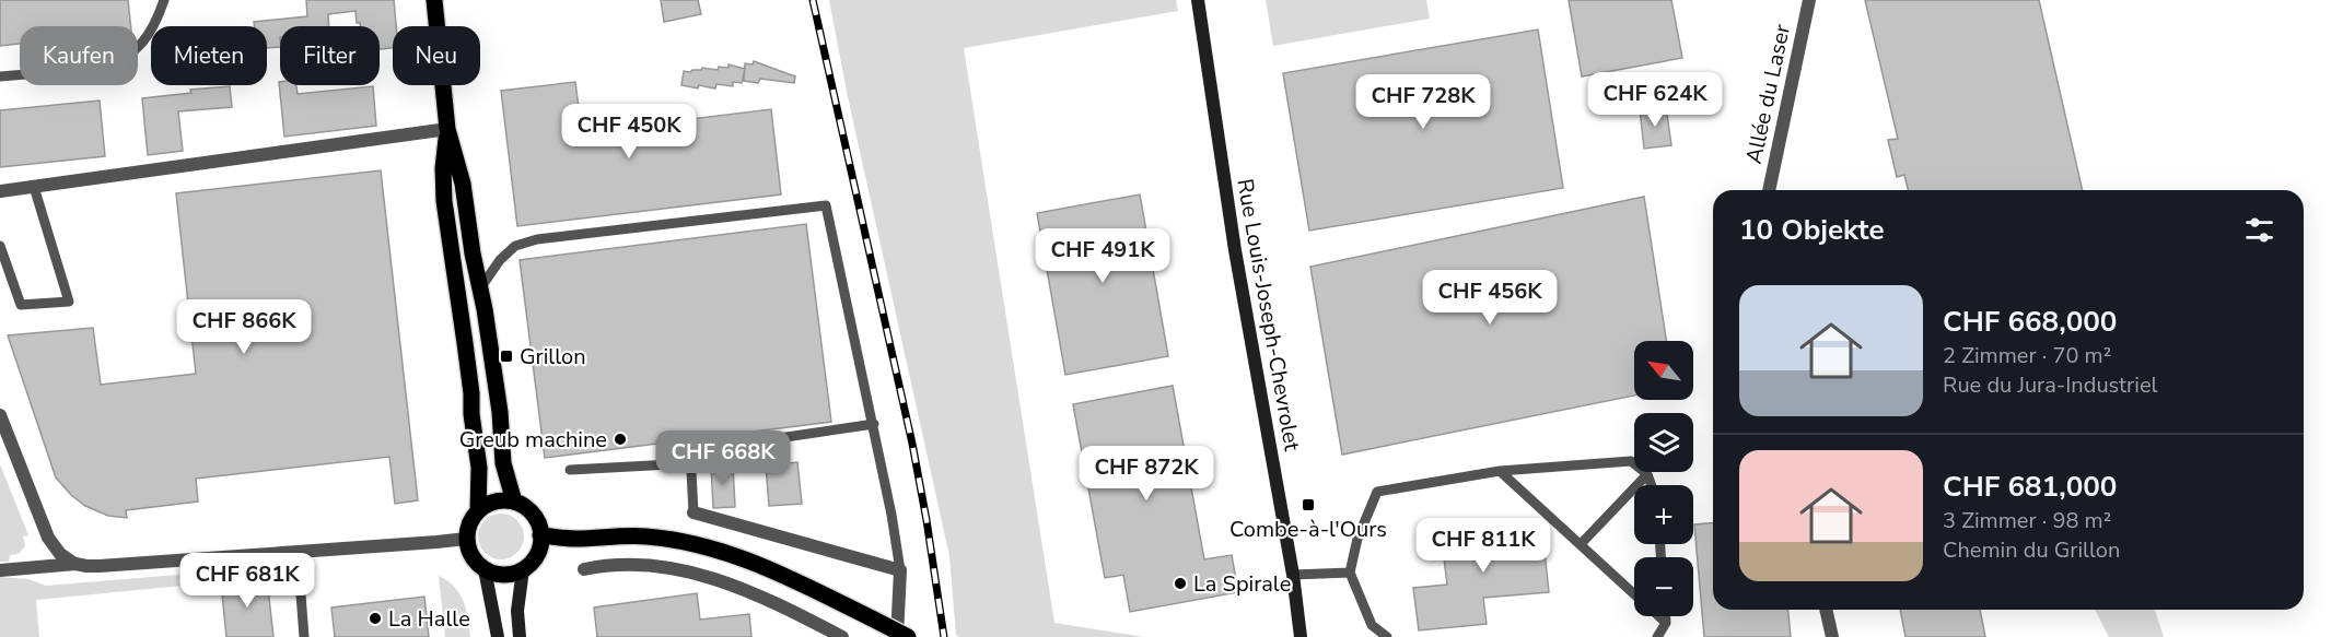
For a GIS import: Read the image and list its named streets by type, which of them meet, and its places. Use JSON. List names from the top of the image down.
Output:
{
  "streets": {
    "main road": ["Rue Louis-Joseph-Chevrolet"],
    "street": ["Allée du Laser"]
  },
  "places": {
    "transit": ["Grillon", "Combe-à-l'Ours"],
    "other": ["Greub machine", "La Spirale", "La Halle"]
  },
  "north": "top left",
  "page": {
    "chip": [
      "Kaufen",
      "Mieten",
      "Filter",
      "Neu"
    ],
    "price": [
      "CHF 624K",
      "CHF 728K",
      "CHF 450K",
      "CHF 491K",
      "CHF 456K",
      "CHF 866K",
      "CHF 668K",
      "CHF 872K",
      "CHF 811K",
      "CHF 681K"
    ],
    "heading": "10 Objekte",
    "list": [
      {
        "name": "CHF 668,000",
        "note": "2 Zimmer · 70 m² · Rue du Jura-Industriel"
      },
      {
        "name": "CHF 681,000",
        "note": "3 Zimmer · 98 m² · Chemin du Grillon"
      }
    ],
    "map_buttons": ["+", "−"]
  }
}
